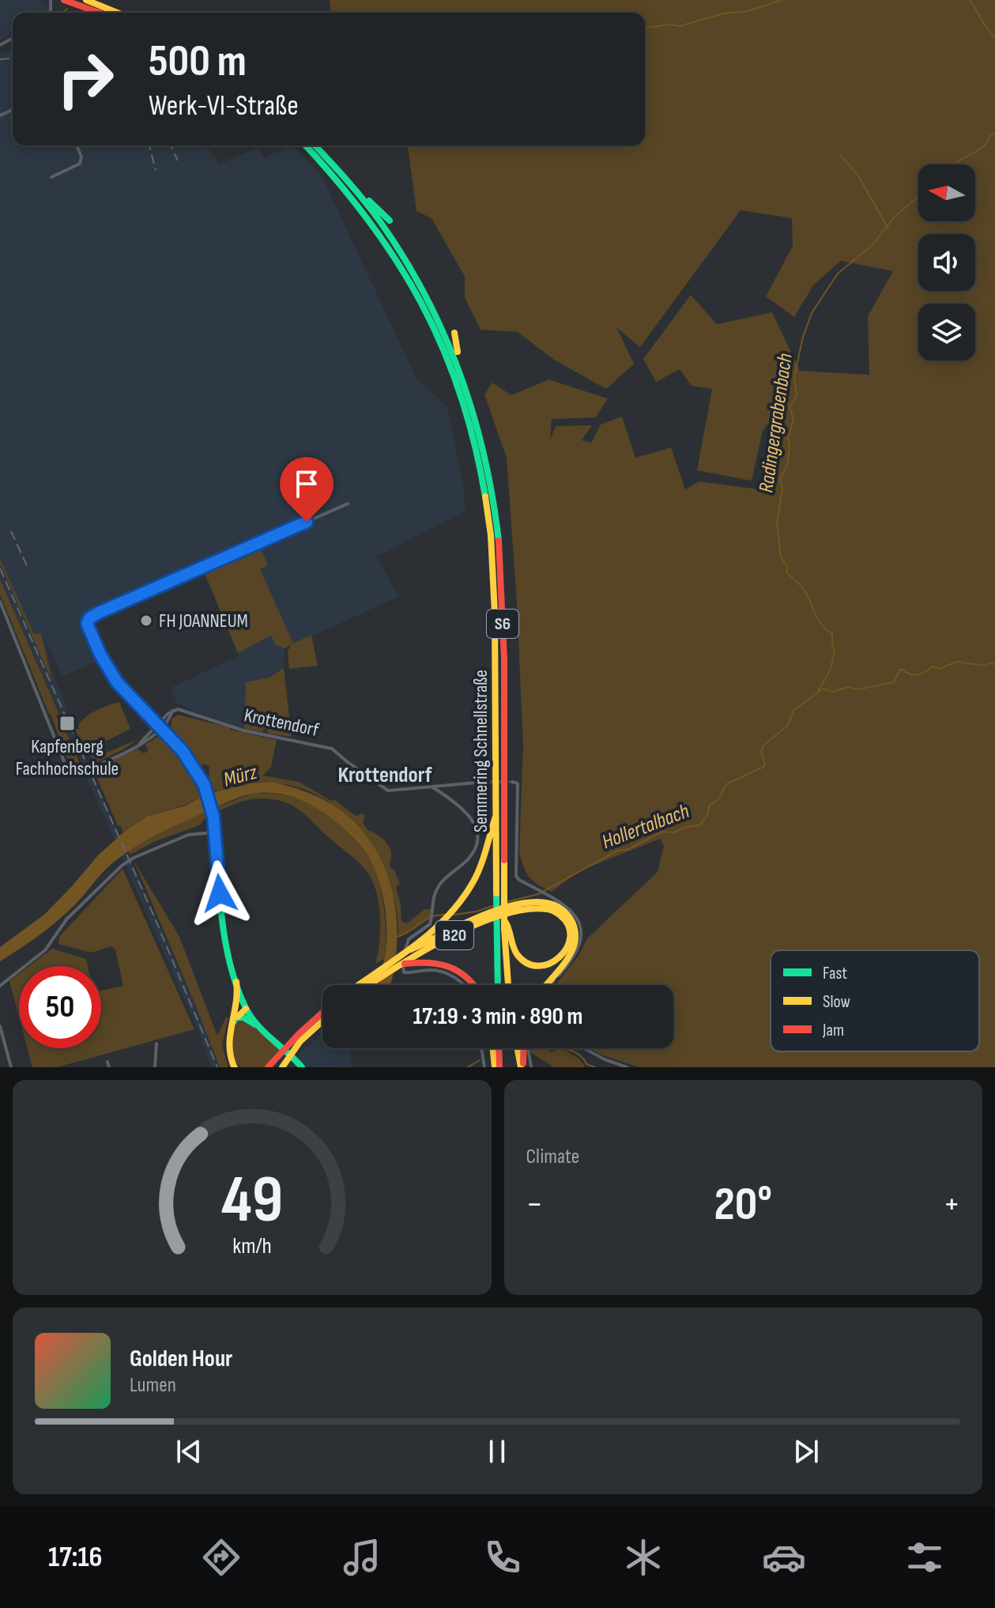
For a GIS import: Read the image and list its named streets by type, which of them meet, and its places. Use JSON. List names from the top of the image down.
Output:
{
  "streets": {
    "main road": ["S6", "Semmering Schnellstraße", "B20"],
    "street": ["Krottendorf"]
  },
  "crossings": [
    ["Semmering Schnellstraße", "B20"]
  ],
  "districts": ["Krottendorf"],
  "water": ["Radingergrabenbach", "Mürz", "Hollertalbach"],
  "places": {
    "other": ["FH JOANNEUM"],
    "transit": ["Kapfenberg Fachhochschule"]
  },
  "legend": ["Fast", "Slow", "Jam"],
  "north": "left",
  "page": {
    "turn": ["500 m", "Werk-VI-Straße"],
    "limit": "50",
    "trip": "17:19 · 3 min · 890 m",
    "tile": "Climate",
    "heat": ["−", "20°", "+"],
    "song": ["Golden Hour", "Lumen"],
    "tabs": "17:16",
    "gauge": ["49", "km/h"]
  }
}
